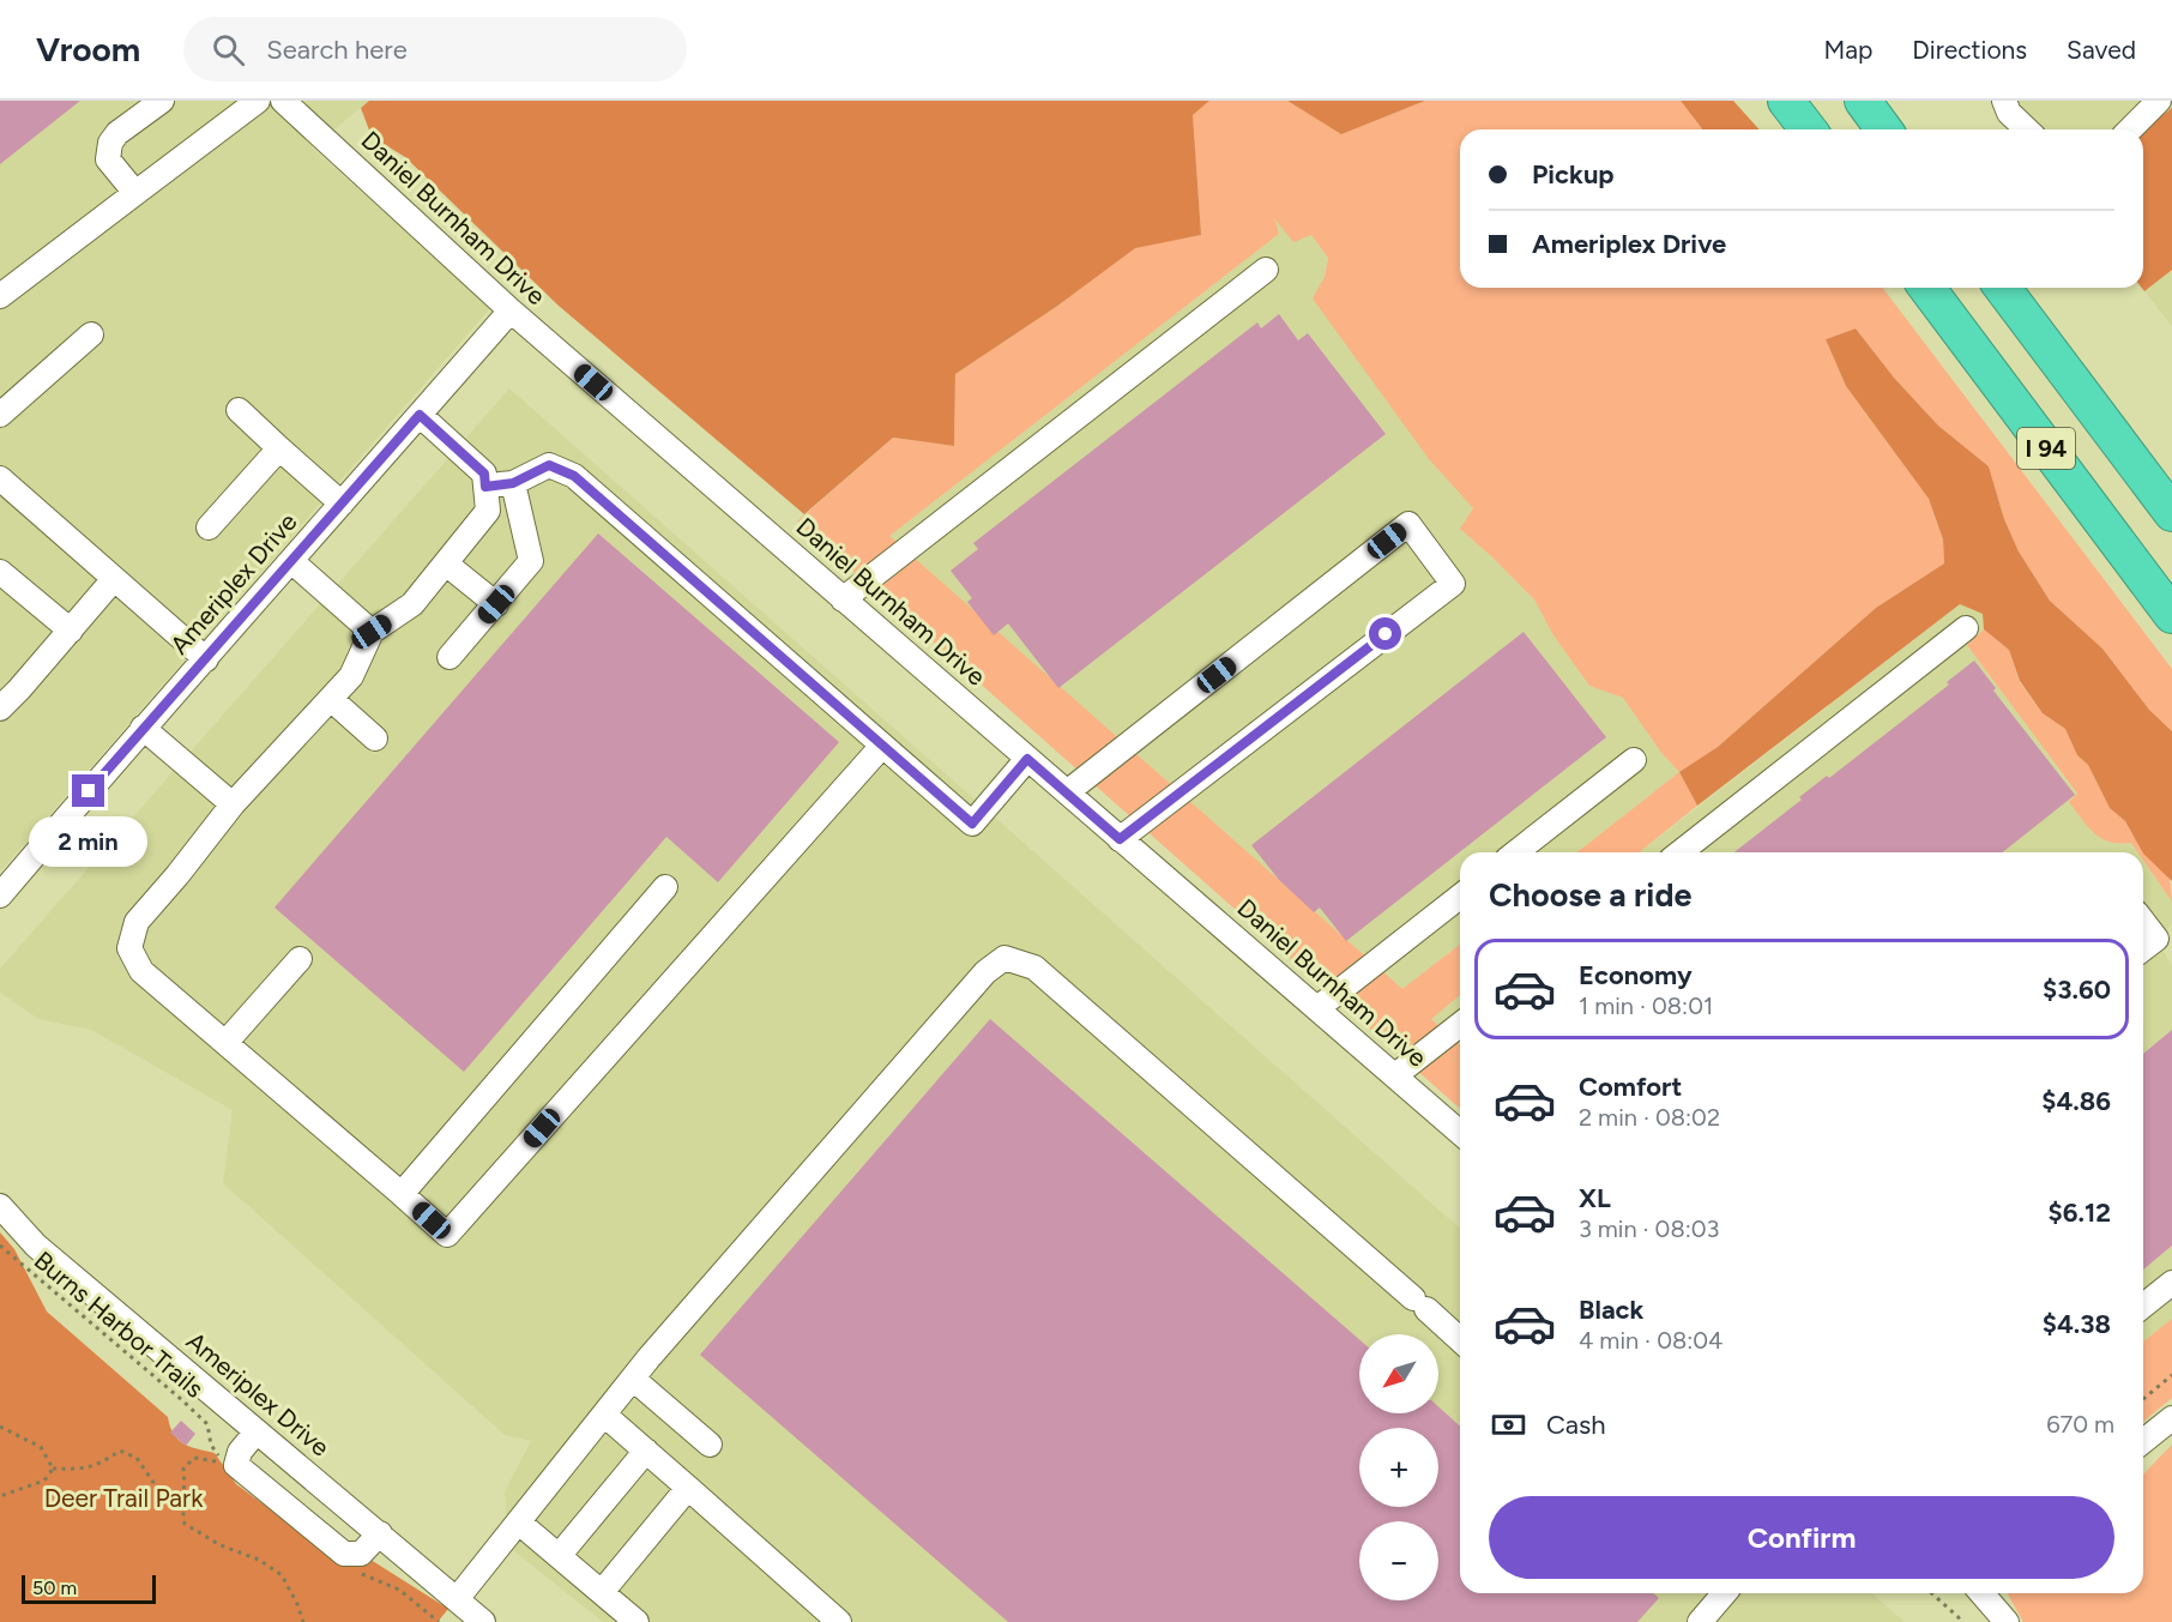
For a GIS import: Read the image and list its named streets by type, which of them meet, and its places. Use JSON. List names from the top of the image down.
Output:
{
  "streets": {
    "highway": ["I 94"],
    "street": ["Daniel Burnham Drive", "Ameriplex Drive"],
    "path": ["Burns Harbor Trails"]
  },
  "crossings": [
    ["Daniel Burnham Drive", "Ameriplex Drive"]
  ],
  "parks": ["Deer Trail Park"],
  "scale_bar": "50 m",
  "north": "bottom left",
  "page": {
    "header": "Vroom",
    "search": "Search here",
    "nav": ["Map", "Directions", "Saved"],
    "banner": ["Pickup", "Ameriplex Drive"],
    "bubble": "2 min",
    "heading": "Choose a ride",
    "list": [
      {
        "name": "Economy",
        "note": "1 min · 08:01",
        "value": "$3.60"
      },
      {
        "name": "Comfort",
        "note": "2 min · 08:02",
        "value": "$4.86"
      },
      {
        "name": "XL",
        "note": "3 min · 08:03",
        "value": "$6.12"
      },
      {
        "name": "Black",
        "note": "4 min · 08:04",
        "value": "$4.38"
      }
    ],
    "map_buttons": ["+", "−"],
    "pay": ["Cash", "670 m"],
    "buttons": "Confirm",
    "scale": "50 m"
  }
}
